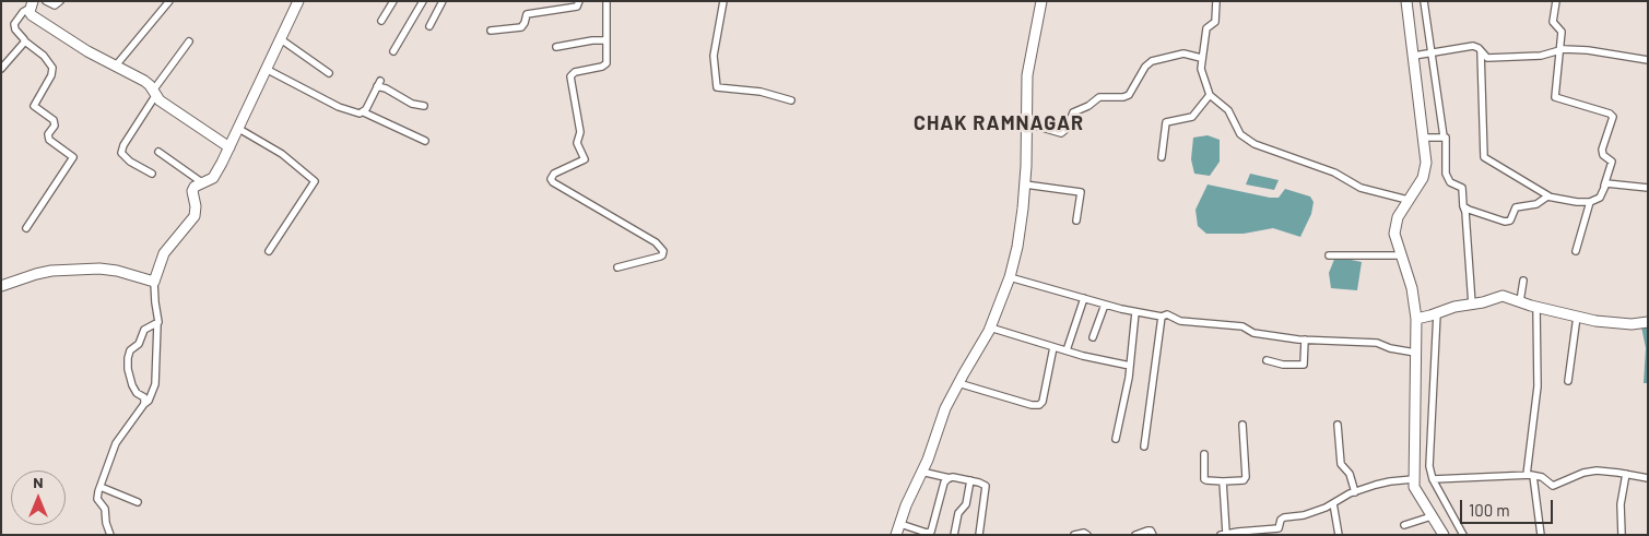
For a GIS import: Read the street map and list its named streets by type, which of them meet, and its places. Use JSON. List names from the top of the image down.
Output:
{
  "districts": ["CHAK RAMNAGAR"],
  "scale_bar": "100 m",
  "north": "top"
}
